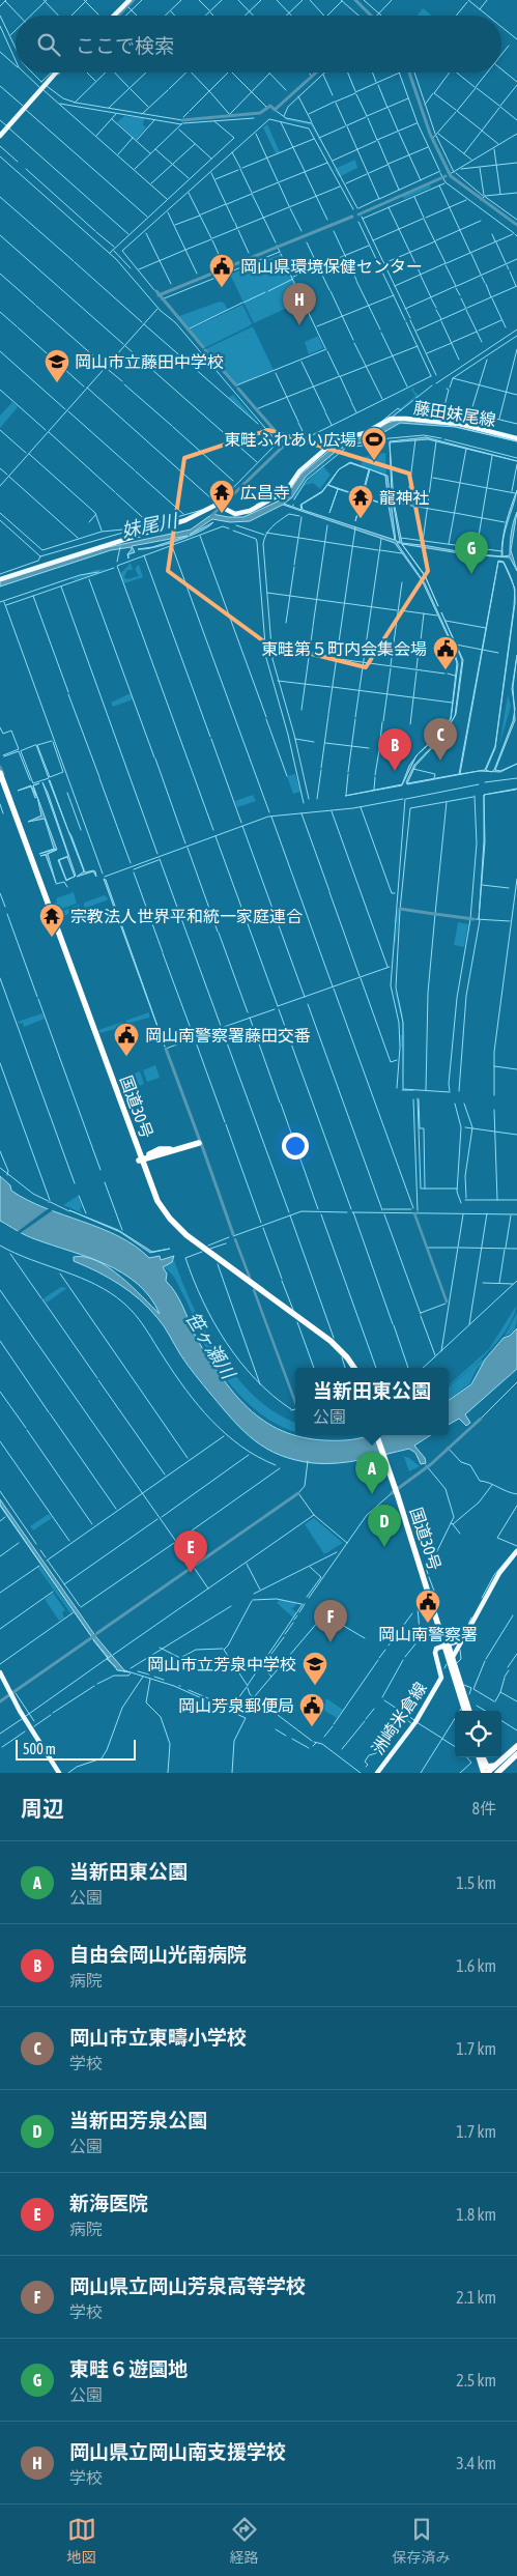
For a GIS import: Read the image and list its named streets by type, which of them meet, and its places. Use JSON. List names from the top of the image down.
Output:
{
  "streets": {
    "highway": ["国道30号"],
    "main road": ["藤田妹尾線", "洲崎米倉線"]
  },
  "crossings": [
    ["国道30号", "洲崎米倉線"]
  ],
  "water": ["妹尾川", "笹ヶ瀬川"],
  "places": {
    "public building": [
      "岡山県環境保健センター",
      "東畦第５町内会集会場",
      "岡山南警察署藤田交番",
      "岡山南警察署",
      "岡山芳泉郵便局"
    ],
    "school or university": ["岡山市立藤田中学校", "岡山市立芳泉中学校"],
    "sports": ["東畦ふれあい広場"],
    "temple": ["広昌寺", "龍神社", "宗教法人世界平和統一家庭連合"]
  },
  "scale_bar": "500 m",
  "page": {
    "search": "ここで検索",
    "pins": [
      "H",
      "G",
      "C",
      "B",
      "A",
      "D",
      "E",
      "F"
    ],
    "popup": ["当新田東公園", "公園"],
    "scale": "500 m",
    "heading": ["周辺", "8件"],
    "list": [
      {
        "mark": "A",
        "name": "当新田東公園",
        "note": "公園",
        "value": "1.5 km"
      },
      {
        "mark": "B",
        "name": "自由会岡山光南病院",
        "note": "病院",
        "value": "1.6 km"
      },
      {
        "mark": "C",
        "name": "岡山市立東疇小学校",
        "note": "学校",
        "value": "1.7 km"
      },
      {
        "mark": "D",
        "name": "当新田芳泉公園",
        "note": "公園",
        "value": "1.7 km"
      },
      {
        "mark": "E",
        "name": "新海医院",
        "note": "病院",
        "value": "1.8 km"
      },
      {
        "mark": "F",
        "name": "岡山県立岡山芳泉高等学校",
        "note": "学校",
        "value": "2.1 km"
      },
      {
        "mark": "G",
        "name": "東畦６遊園地",
        "note": "公園",
        "value": "2.5 km"
      },
      {
        "mark": "H",
        "name": "岡山県立岡山南支援学校",
        "note": "学校",
        "value": "3.4 km"
      }
    ],
    "nav": ["地図", "経路", "保存済み"]
  }
}
